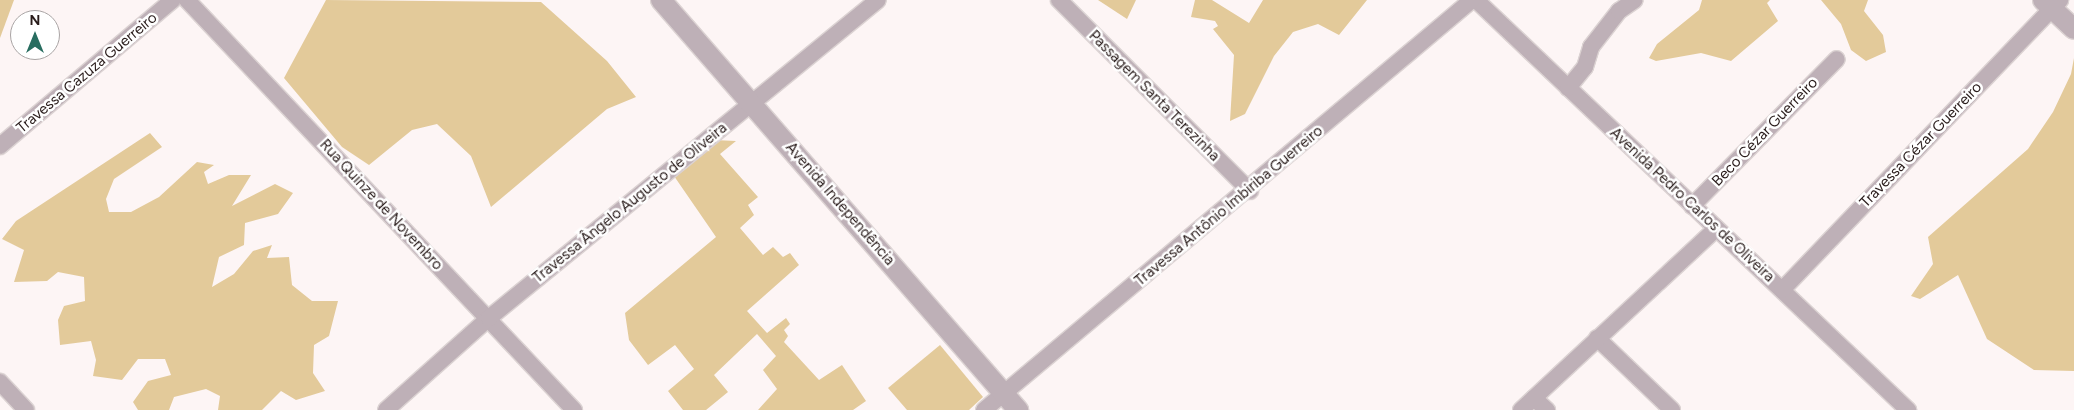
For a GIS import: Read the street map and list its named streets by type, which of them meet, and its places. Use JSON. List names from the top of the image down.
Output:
{
  "streets": {
    "street": [
      "Travessa Cazuza Guerreiro",
      "Passagem Santa Terezinha",
      "Beco Cézar Guerreiro",
      "Travessa Cézar Guerreiro",
      "Travessa Ângelo Augusto de Oliveira",
      "Avenida Independência",
      "Rua Quinze de Novembro",
      "Avenida Pedro Carlos de Oliveira",
      "Travessa Antônio Imbiriba Guerreiro"
    ]
  },
  "crossings": [
    ["Passagem Santa Terezinha", "Travessa Antônio Imbiriba Guerreiro"],
    ["Beco Cézar Guerreiro", "Avenida Pedro Carlos de Oliveira"],
    ["Travessa Cézar Guerreiro", "Avenida Pedro Carlos de Oliveira"],
    ["Travessa Ângelo Augusto de Oliveira", "Avenida Independência"],
    ["Travessa Ângelo Augusto de Oliveira", "Rua Quinze de Novembro"],
    ["Avenida Independência", "Travessa Antônio Imbiriba Guerreiro"],
    ["Avenida Pedro Carlos de Oliveira", "Travessa Antônio Imbiriba Guerreiro"]
  ],
  "north": "top"
}
